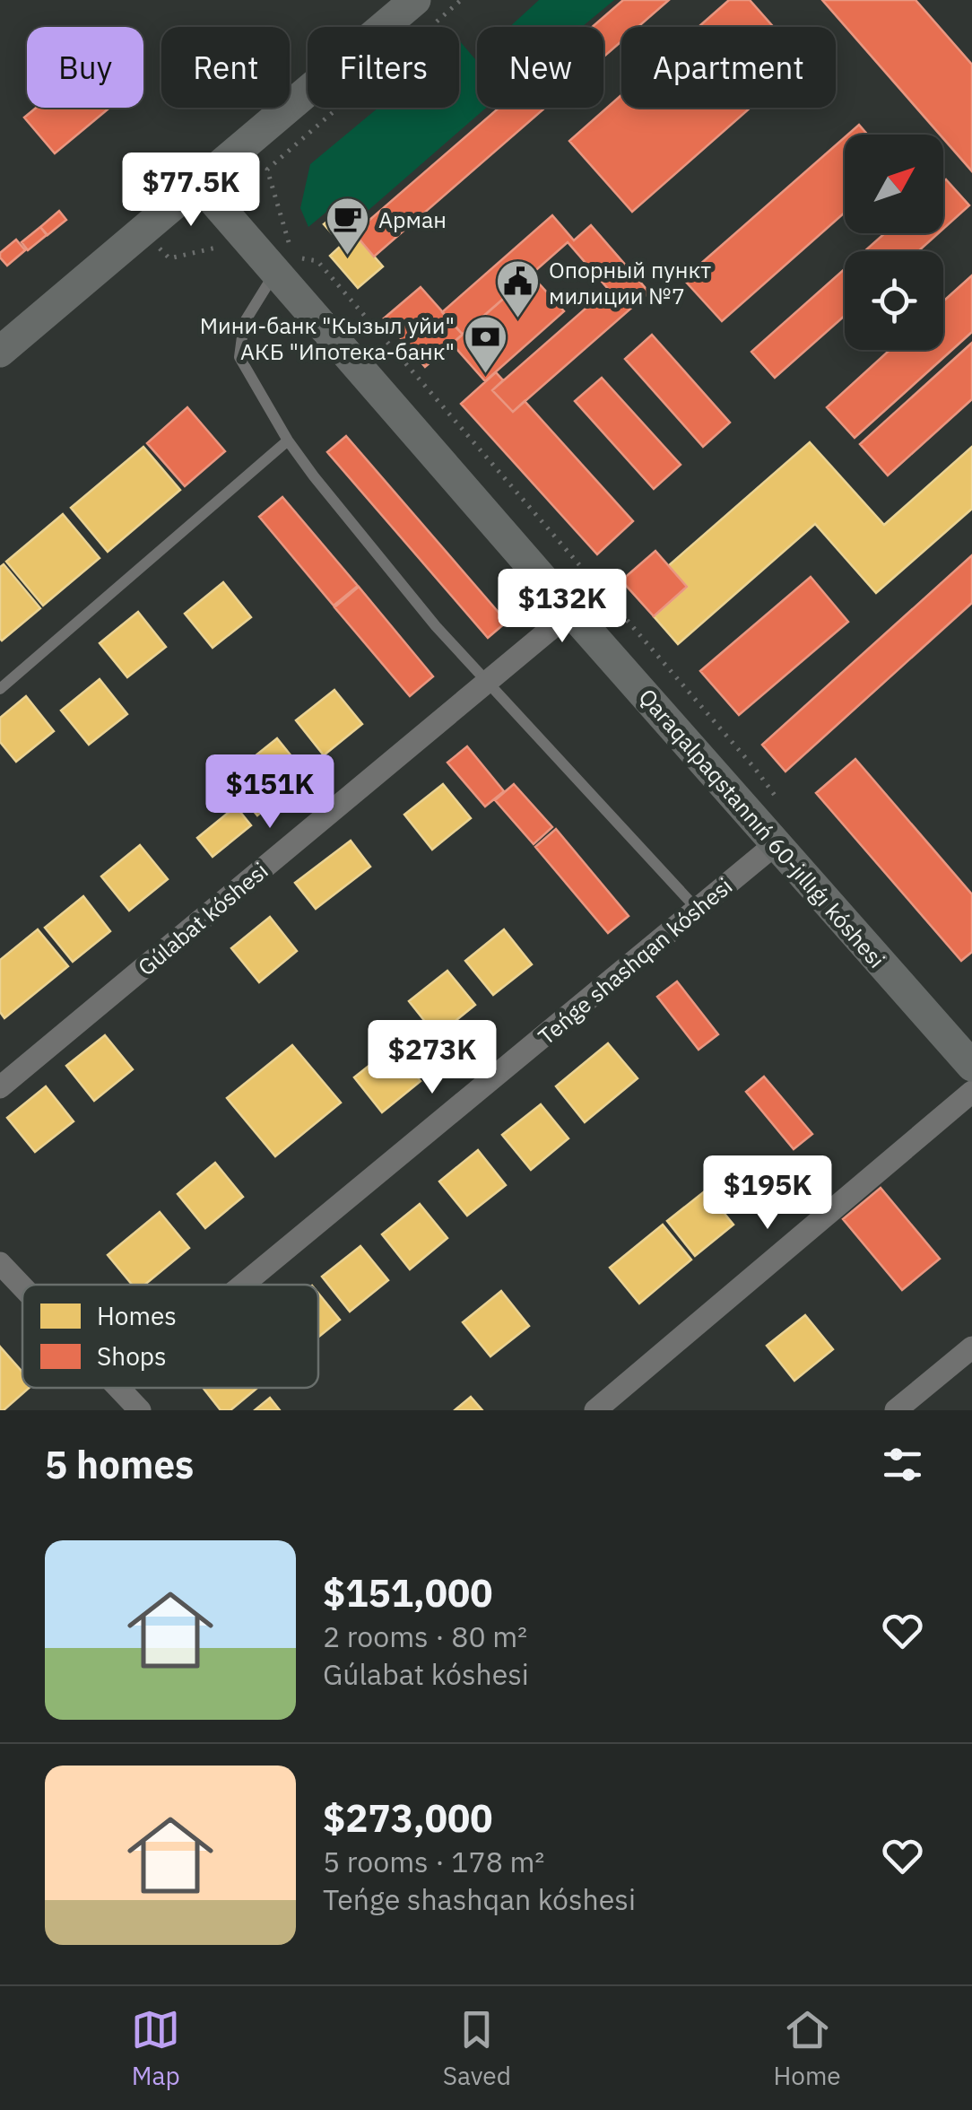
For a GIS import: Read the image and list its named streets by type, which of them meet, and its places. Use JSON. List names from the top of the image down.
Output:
{
  "streets": {
    "street": ["Qaraqalpaqstannıń 60-jıllıǵı kóshesi", "Gúlabat kóshesi", "Teńge shashqan kóshesi"]
  },
  "crossings": [
    ["Qaraqalpaqstannıń 60-jıllıǵı kóshesi", "Gúlabat kóshesi"],
    ["Qaraqalpaqstannıń 60-jıllıǵı kóshesi", "Teńge shashqan kóshesi"]
  ],
  "places": {
    "cafe": ["Арман"],
    "public building": ["Опорный пункт милиции №7"],
    "bank": ["Мини-банк \"Кызыл уйи\" АКБ \"Ипотека-банк\""]
  },
  "legend": ["Homes", "Shops"],
  "north": "top right",
  "page": {
    "chip": [
      "Buy",
      "Rent",
      "Filters",
      "New",
      "Apartment"
    ],
    "price": [
      "$77.5K",
      "$132K",
      "$151K",
      "$273K",
      "$195K"
    ],
    "heading": "5 homes",
    "list": [
      {
        "name": "$151,000",
        "note": "2 rooms · 80 m² · Gúlabat kóshesi"
      },
      {
        "name": "$273,000",
        "note": "5 rooms · 178 m² · Teńge shashqan kóshesi"
      }
    ],
    "tabs": ["Map", "Saved", "Home"]
  }
}
